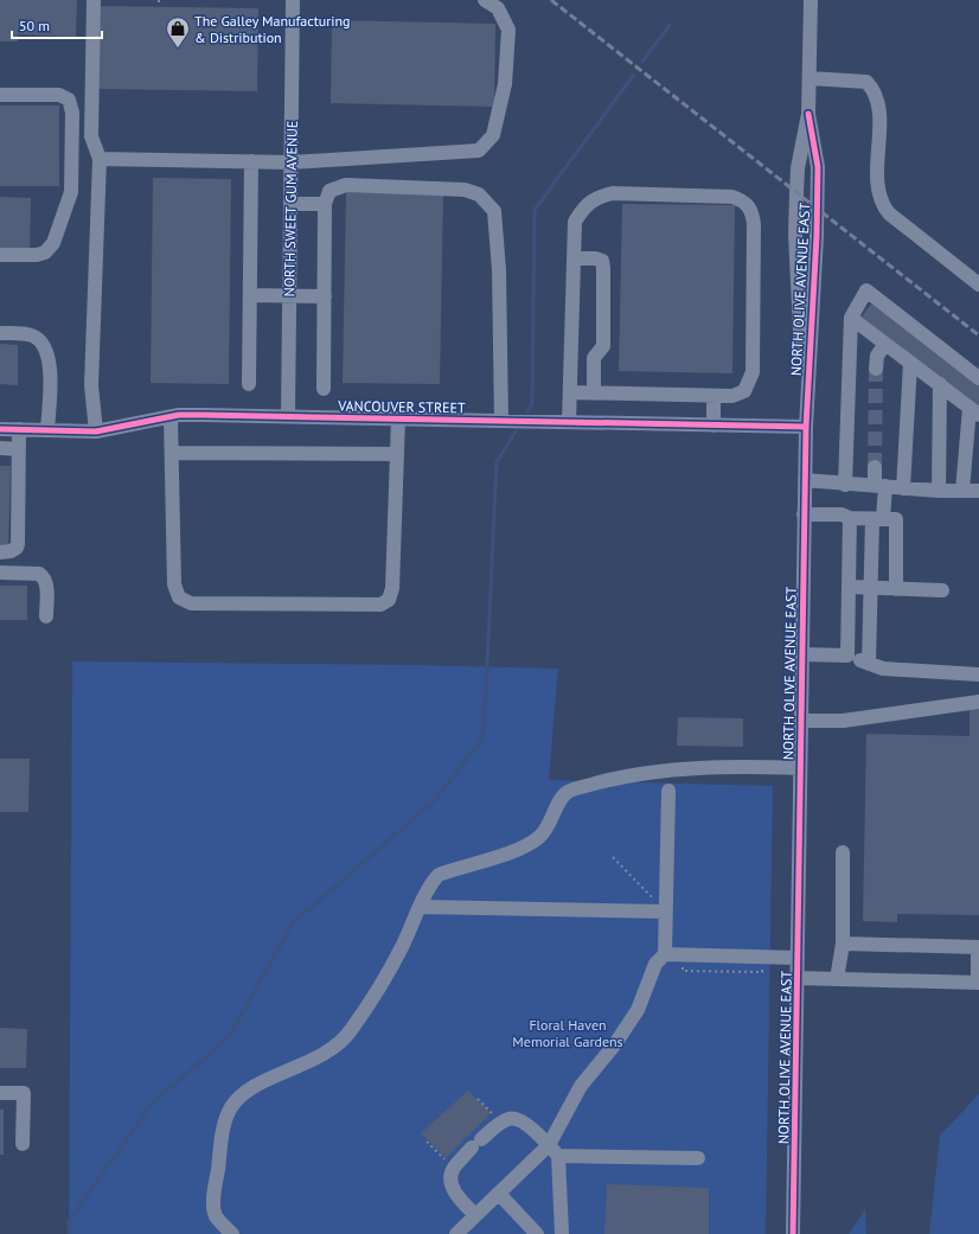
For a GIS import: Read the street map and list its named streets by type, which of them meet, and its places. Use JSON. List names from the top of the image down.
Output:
{
  "streets": {
    "street": ["NORTH SWEET GUM AVENUE", "NORTH OLIVE AVENUE EAST", "VANCOUVER STREET"]
  },
  "crossings": [
    ["NORTH SWEET GUM AVENUE", "VANCOUVER STREET"],
    ["NORTH OLIVE AVENUE EAST", "VANCOUVER STREET"]
  ],
  "parks": ["Floral Haven Memorial Gardens"],
  "places": {
    "shop": ["The Galley Manufacturing & Distribution"]
  },
  "scale_bar": "50 m"
}
